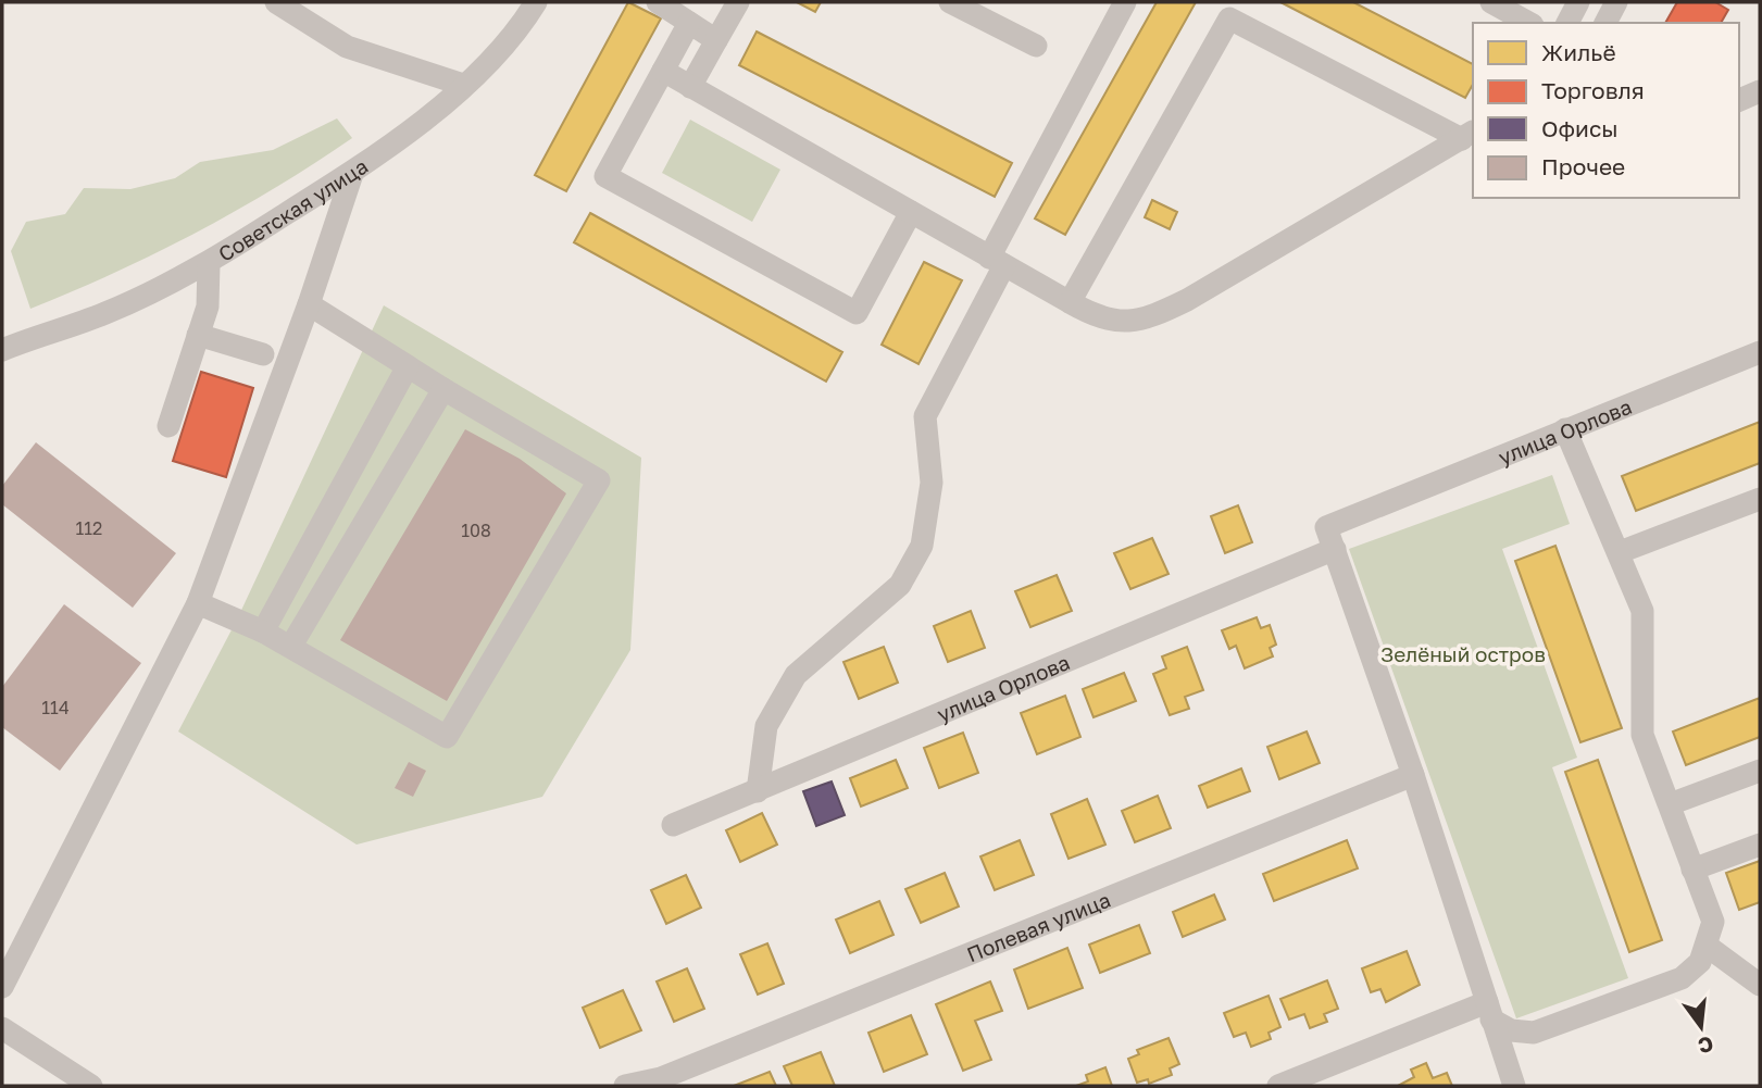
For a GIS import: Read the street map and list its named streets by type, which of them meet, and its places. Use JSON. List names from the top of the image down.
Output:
{
  "streets": {
    "street": ["Советская улица", "улица Орлова", "Полевая улица"]
  },
  "parks": ["Зелёный остров"],
  "house_numbers": ["112", "108", "114"],
  "legend": [
    "Жильё",
    "Торговля",
    "Офисы",
    "Прочее"
  ],
  "north": "bottom"
}
